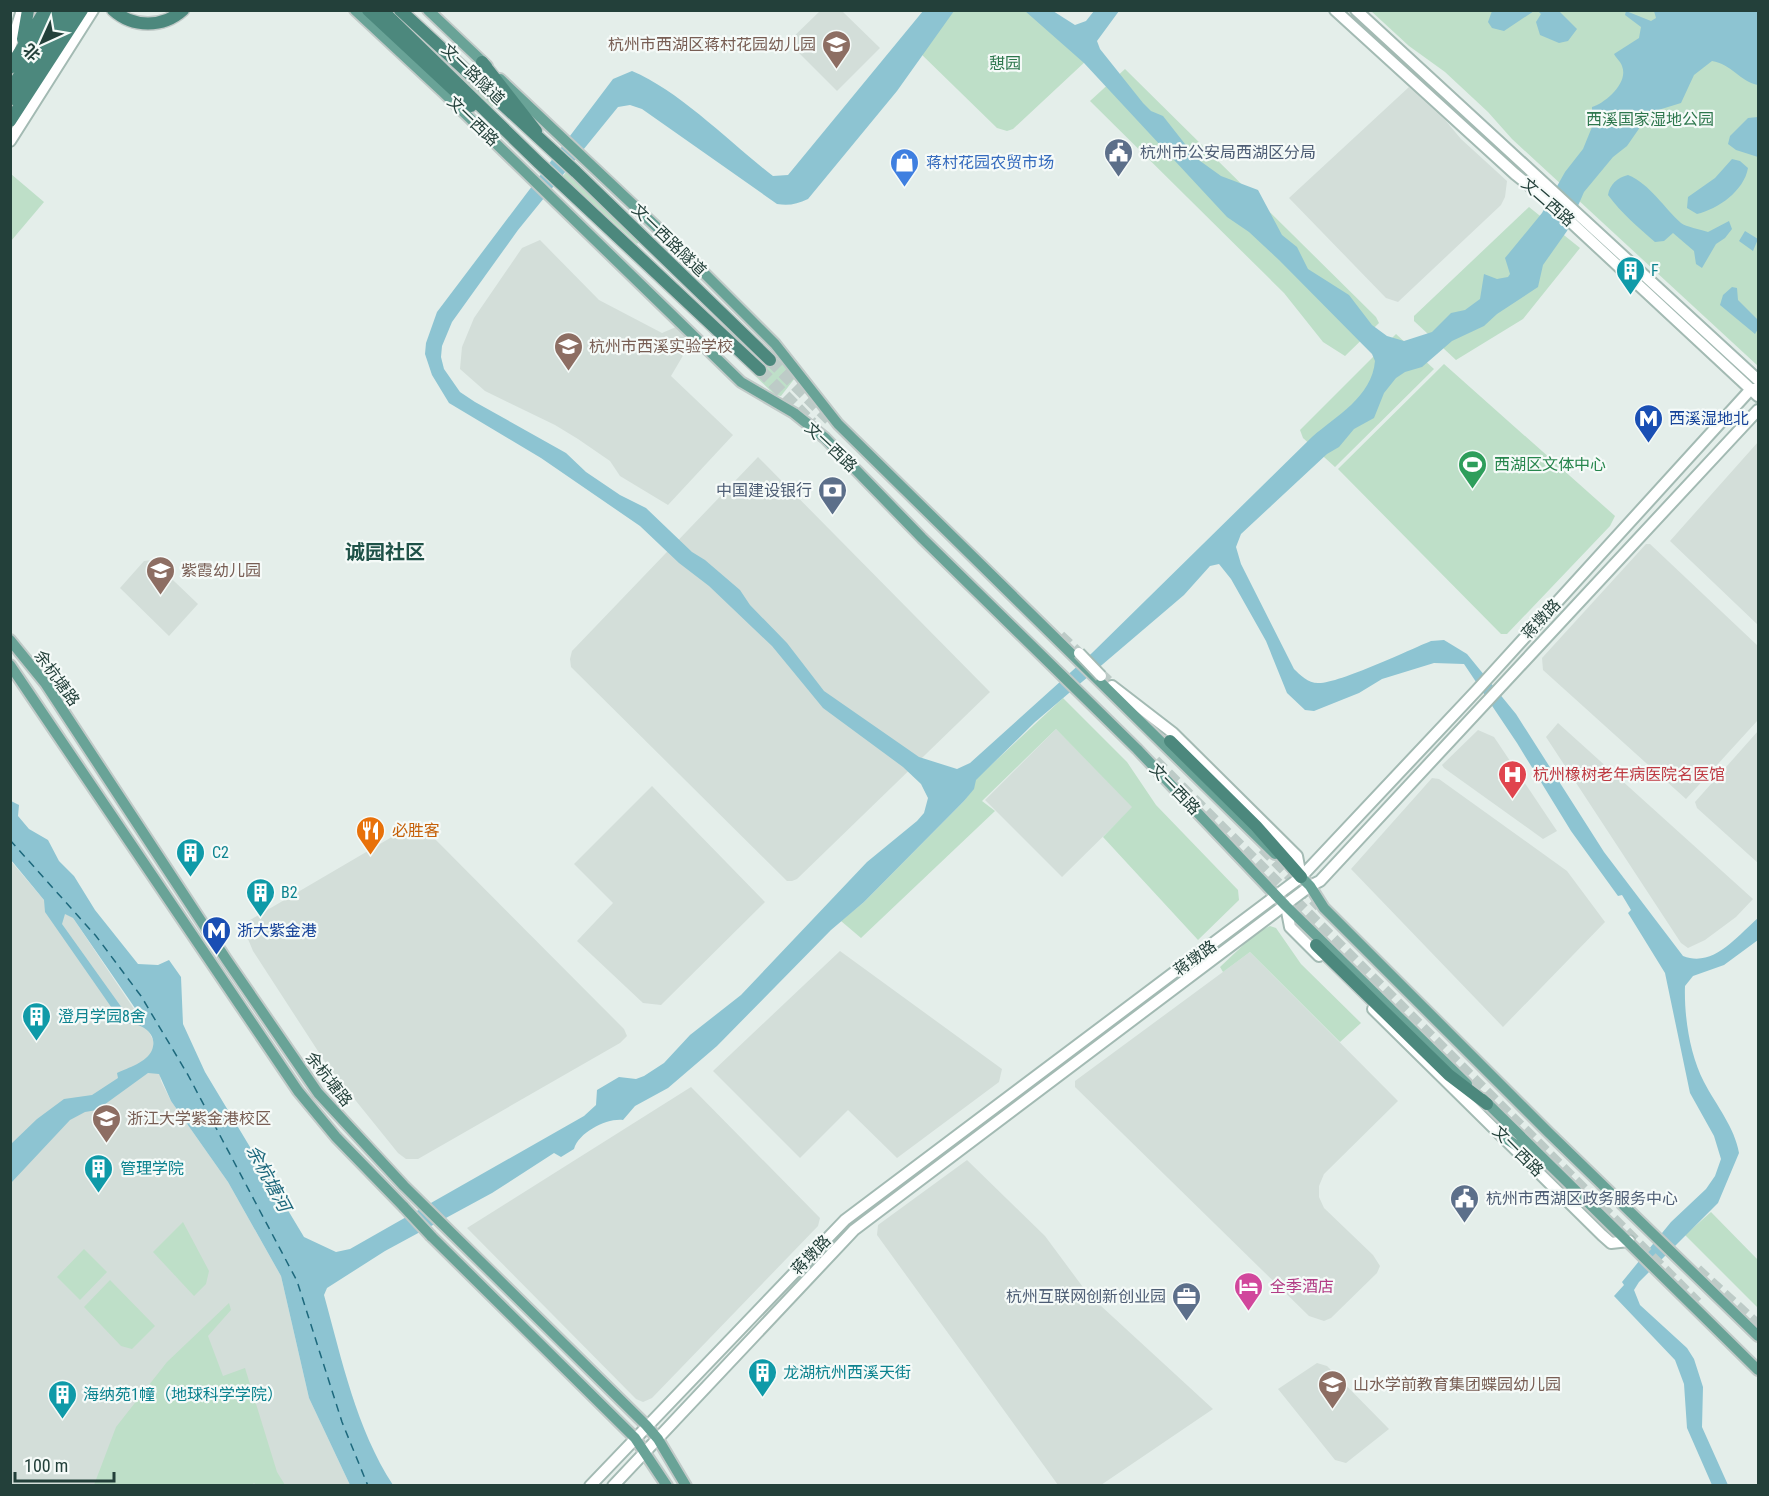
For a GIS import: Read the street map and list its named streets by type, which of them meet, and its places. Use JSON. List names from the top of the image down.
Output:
{
  "streets": {
    "highway": ["文一路隧道", "文一西路隧道"],
    "main road": [
      "文一西路",
      "文二西路",
      "蒋墩路",
      "余杭塘路"
    ]
  },
  "crossings": [
    ["文一路隧道", "文一西路隧道"],
    ["文一西路", "蒋墩路"],
    ["文二西路", "蒋墩路"],
    ["蒋墩路", "余杭塘路"]
  ],
  "districts": ["诚园社区"],
  "water": ["余杭塘河"],
  "parks": ["憇园", "西溪国家湿地公园"],
  "places": {
    "school or university": [
      "杭州市西湖区蒋村花园幼儿园",
      "杭州市西溪实验学校",
      "紫霞幼儿园",
      "浙江大学紫金港校区",
      "山水学前教育集团蝶园幼儿园"
    ],
    "public building": ["杭州市公安局西湖区分局", "杭州市西湖区政务服务中心"],
    "shop": ["蒋村花园农贸市场"],
    "building": [
      "F",
      "C2",
      "B2",
      "澄月学园8舍",
      "管理学院",
      "龙湖杭州西溪天街",
      "海纳苑1幢（地球科学学院）"
    ],
    "metro station": ["西溪湿地北", "浙大紫金港"],
    "sports": ["西湖区文体中心"],
    "bank": ["中国建设银行"],
    "hospital": ["杭州橡树老年病医院名医馆"],
    "restaurant": ["必胜客"],
    "hotel": ["全季酒店"],
    "office": ["杭州互联网创新创业园"]
  },
  "scale_bar": "100 m",
  "north": "bottom left"
}
